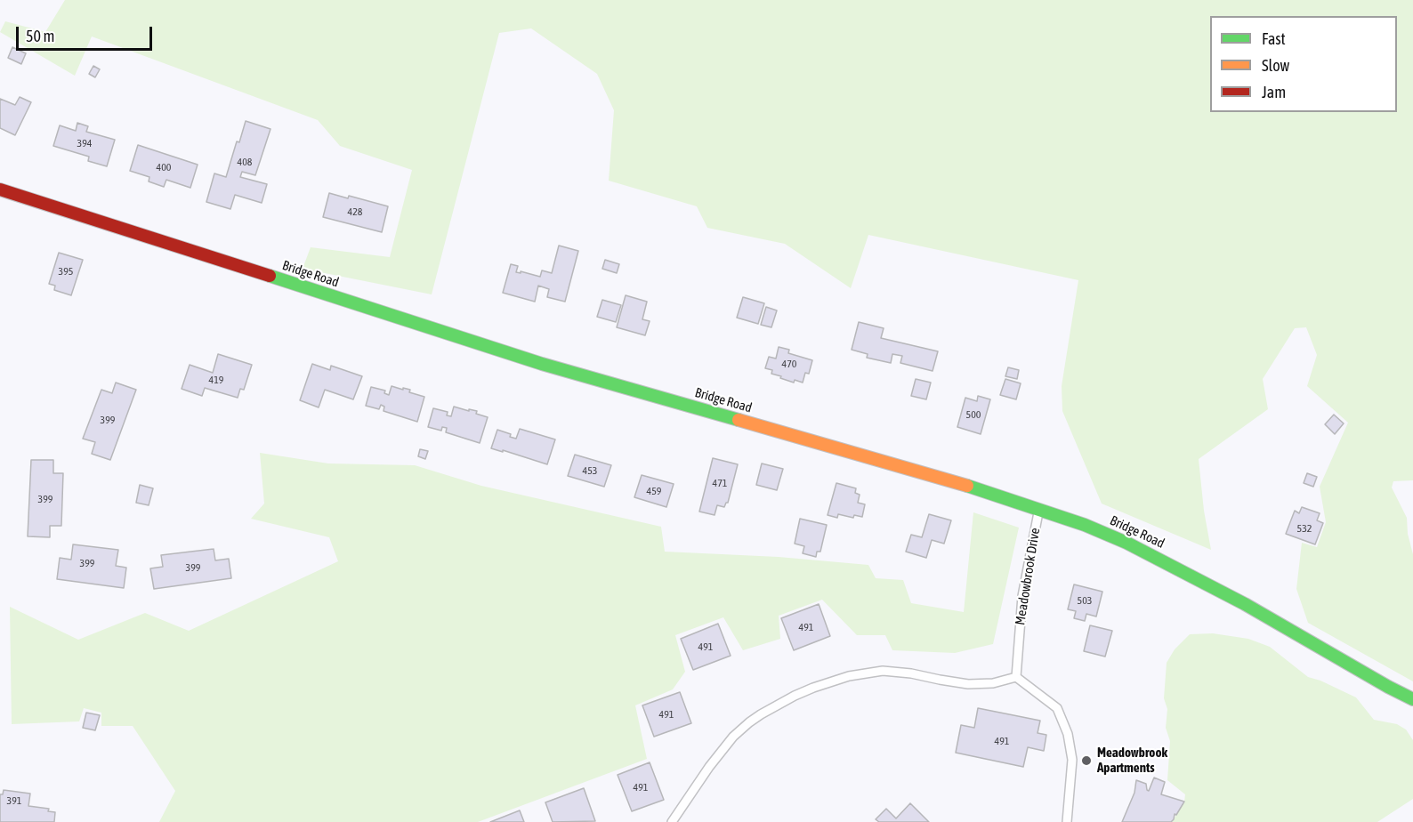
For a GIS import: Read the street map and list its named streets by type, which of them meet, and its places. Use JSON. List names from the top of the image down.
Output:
{
  "streets": {
    "main road": ["Bridge Road"],
    "lane": ["Meadowbrook Drive"]
  },
  "crossings": [
    ["Bridge Road", "Meadowbrook Drive"]
  ],
  "places": ["Meadowbrook Apartments"],
  "house_numbers": [
    "394",
    "408",
    "400",
    "428",
    "395",
    "470",
    "419",
    "500",
    "399",
    "453",
    "471",
    "459",
    "399",
    "532",
    "399",
    "399",
    "503",
    "491",
    "491",
    "491",
    "491",
    "491",
    "391"
  ],
  "legend": ["Fast", "Slow", "Jam"],
  "scale_bar": "50 m"
}
